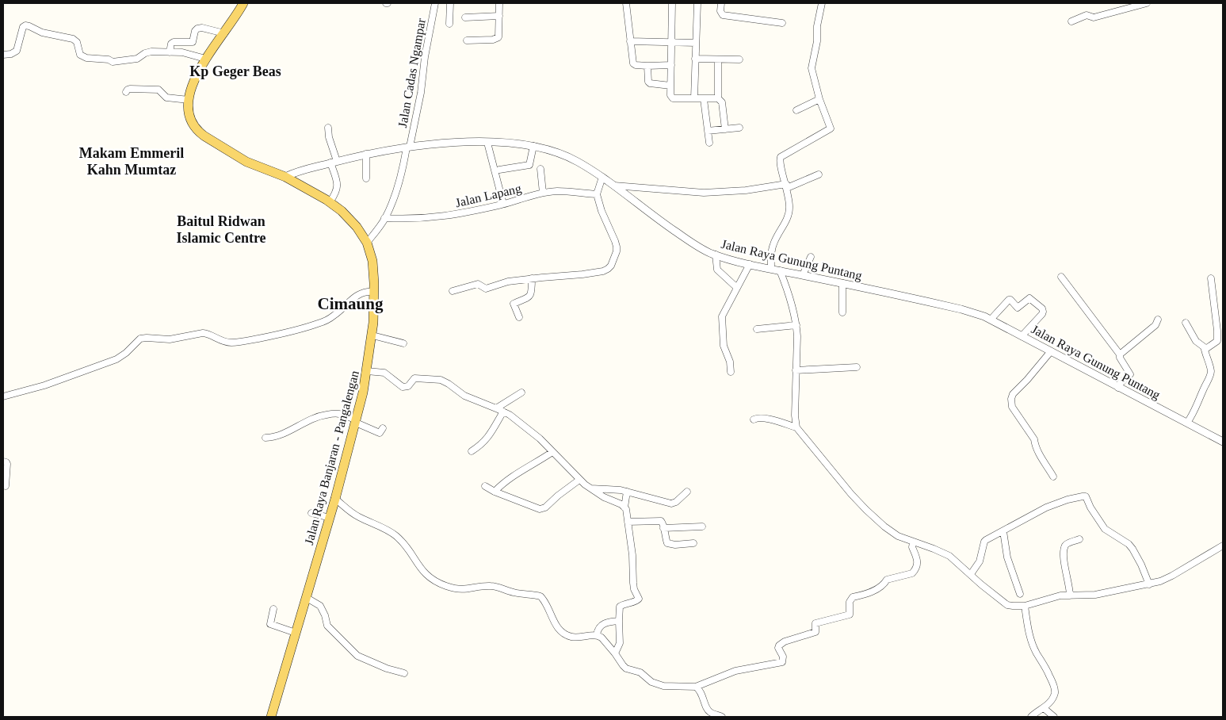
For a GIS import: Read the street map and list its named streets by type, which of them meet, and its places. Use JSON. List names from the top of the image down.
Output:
{
  "streets": {
    "main road": ["Jalan Raya Banjaran - Pangalengan"],
    "street": ["Jalan Cadas Ngampar", "Jalan Lapang", "Jalan Raya Gunung Puntang"]
  },
  "crossings": [
    ["Jalan Cadas Ngampar", "Jalan Lapang"],
    ["Jalan Cadas Ngampar", "Jalan Raya Gunung Puntang"],
    ["Jalan Cadas Ngampar", "Jalan Raya Banjaran - Pangalengan"],
    ["Jalan Raya Gunung Puntang", "Jalan Raya Banjaran - Pangalengan"]
  ],
  "districts": [
    "Kp Geger Beas",
    "Makam Emmeril Kahn Mumtaz",
    "Baitul Ridwan Islamic Centre",
    "Cimaung"
  ]
}
